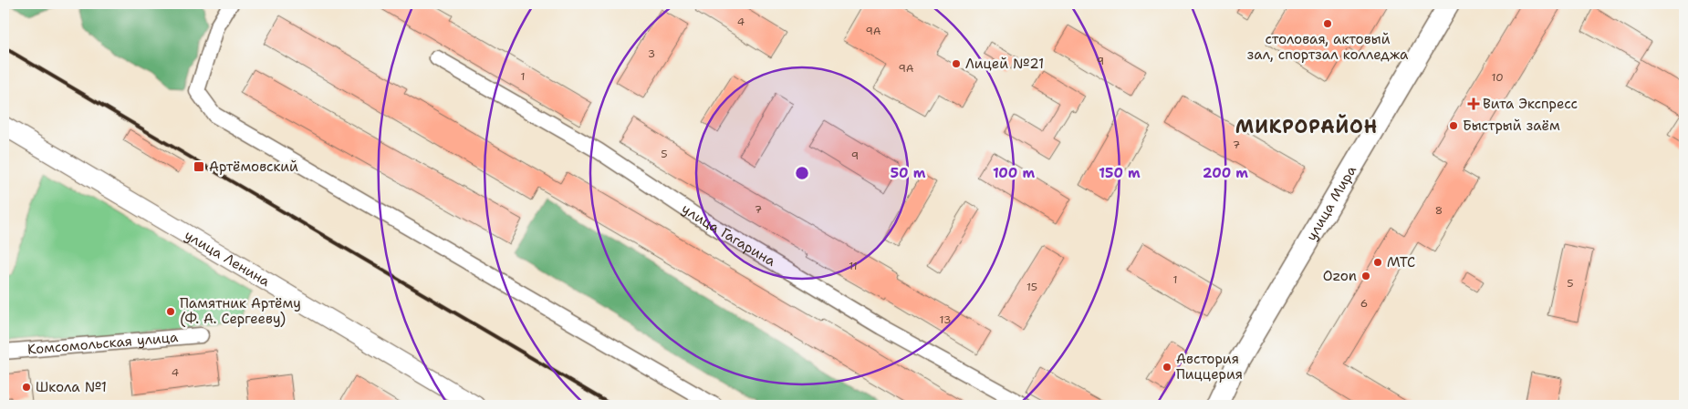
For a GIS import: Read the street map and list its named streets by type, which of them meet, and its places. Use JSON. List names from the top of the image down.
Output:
{
  "streets": {
    "main road": ["улица Мира"],
    "street": ["улица Гагарина", "улица Ленина", "Комсомольская улица"]
  },
  "districts": ["МИКРОРАЙОН"],
  "places": {
    "other": [
      "столовая, актовый зал, спортзал колледжа",
      "Лицей №21",
      "Быстрый заём",
      "МТС",
      "Ozon",
      "Памятник Артёму (Ф. А. Сергееву)",
      "Австория Пиццерия",
      "Школа №1"
    ],
    "health": ["Вита Экспресс"],
    "transit": ["Артёмовский"]
  },
  "house_numbers": [
    "4",
    "9А",
    "3",
    "9",
    "9А",
    "1",
    "10",
    "7",
    "5",
    "9",
    "7",
    "8",
    "11",
    "1",
    "5",
    "15",
    "6",
    "13",
    "4"
  ],
  "rings": [
    "50 m",
    "100 m",
    "150 m",
    "200 m"
  ]
}
